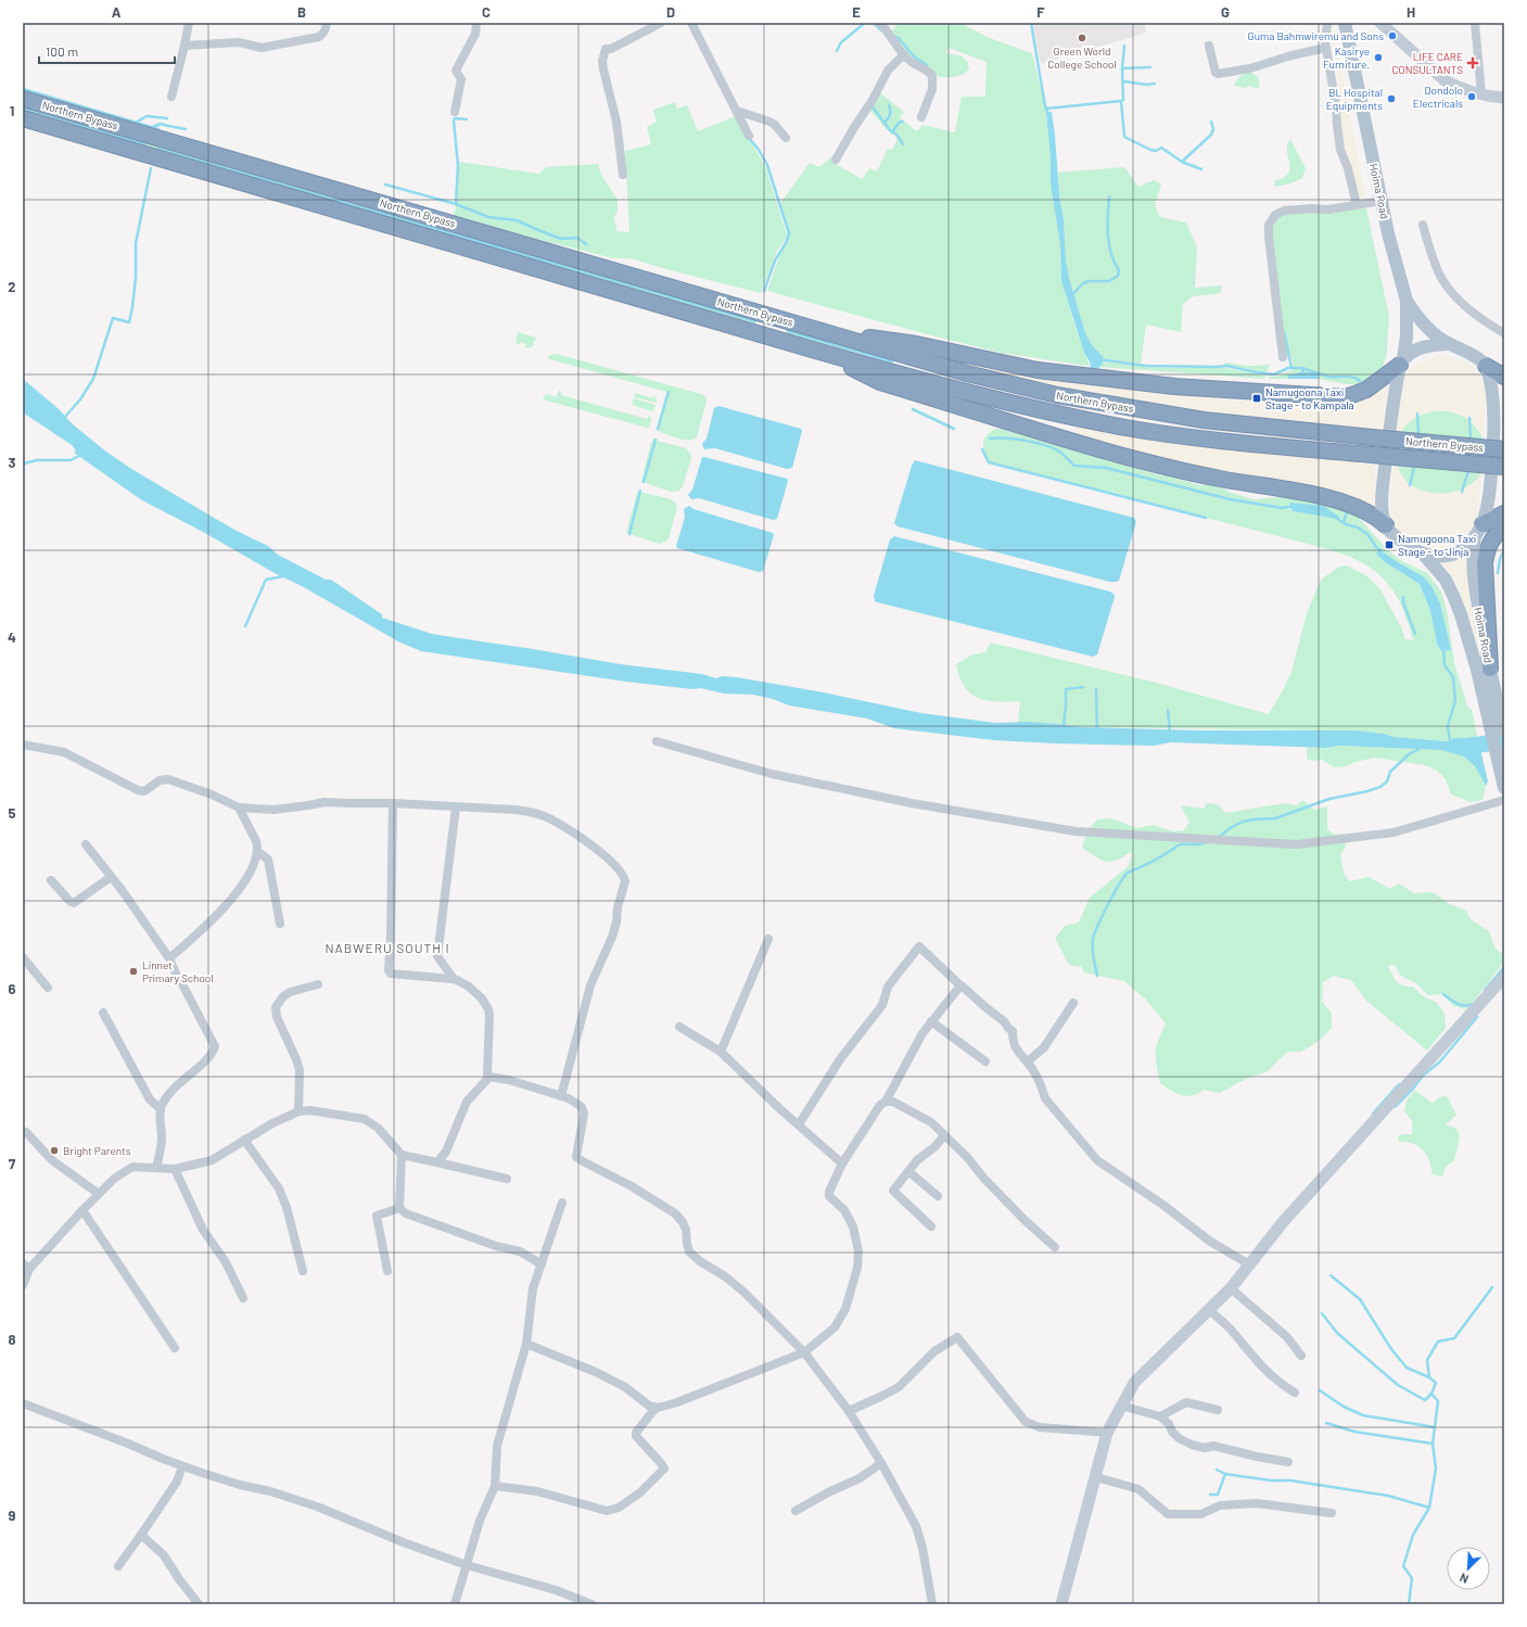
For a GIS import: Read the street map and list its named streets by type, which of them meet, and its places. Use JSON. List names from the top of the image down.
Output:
{
  "streets": {
    "highway": ["Northern Bypass"],
    "main road": ["Hoima Road"]
  },
  "districts": ["NABWERU SOUTH I"],
  "places": {
    "other": [
      "Guma Bahmwiremu and Sons",
      "Green World College School",
      "Kasirye Furniture.",
      "Dondolo Electricals",
      "BL Hospital Equipments",
      "Linnet Primary School",
      "Bright Parents"
    ],
    "health": ["LIFE CARE CONSULTANTS"],
    "transit": ["Namugoona Taxi Stage - to Kampala", "Namugoona Taxi Stage - to Jinja"]
  },
  "scale_bar": "100 m",
  "north": "bottom left",
  "grid": {
    "columns": [
      "A",
      "B",
      "C",
      "D",
      "E",
      "F",
      "G",
      "H"
    ],
    "rows": [
      "1",
      "2",
      "3",
      "4",
      "5",
      "6",
      "7",
      "8",
      "9"
    ]
  }
}
